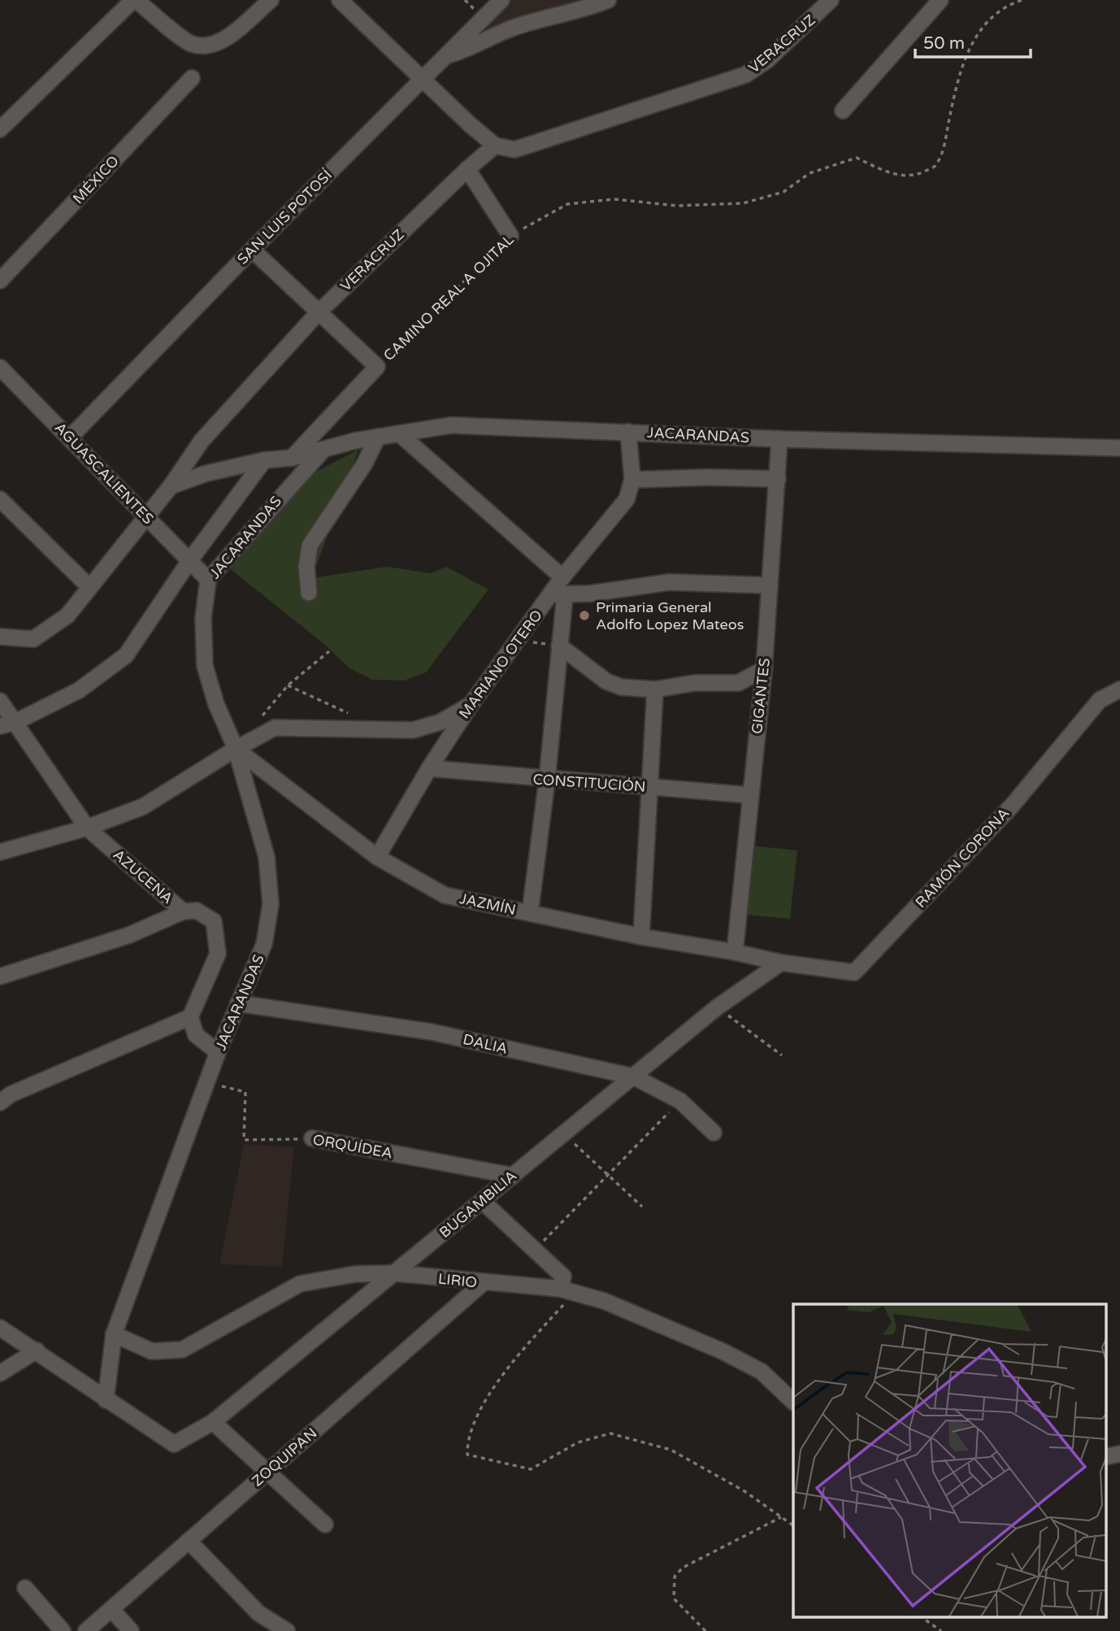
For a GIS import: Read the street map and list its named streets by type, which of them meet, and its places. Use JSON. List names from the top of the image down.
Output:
{
  "streets": {
    "street": [
      "VERACRUZ",
      "MÉXICO",
      "SAN LUIS POTOSÍ",
      "CAMINO REAL A OJITAL",
      "JACARANDAS",
      "AGUASCALIENTES",
      "MARIANO OTERO",
      "GIGANTES",
      "CONSTITUCIÓN",
      "RAMÓN CORONA",
      "AZUCENA",
      "JAZMÍN",
      "DALIA",
      "ORQUÍDEA",
      "BUGAMBILIA",
      "LIRIO",
      "ZOQUIPAN"
    ]
  },
  "crossings": [
    ["VERACRUZ", "AGUASCALIENTES"],
    ["SAN LUIS POTOSÍ", "AGUASCALIENTES"],
    ["JACARANDAS", "AGUASCALIENTES"],
    ["JACARANDAS", "MARIANO OTERO"],
    ["JACARANDAS", "GIGANTES"],
    ["JACARANDAS", "JAZMÍN"],
    ["JACARANDAS", "DALIA"],
    ["JACARANDAS", "ORQUÍDEA"],
    ["JACARANDAS", "BUGAMBILIA"],
    ["JACARANDAS", "LIRIO"],
    ["MARIANO OTERO", "CONSTITUCIÓN"],
    ["MARIANO OTERO", "JAZMÍN"],
    ["GIGANTES", "CONSTITUCIÓN"],
    ["GIGANTES", "JAZMÍN"],
    ["RAMÓN CORONA", "JAZMÍN"],
    ["RAMÓN CORONA", "BUGAMBILIA"],
    ["JAZMÍN", "BUGAMBILIA"],
    ["DALIA", "BUGAMBILIA"],
    ["ORQUÍDEA", "BUGAMBILIA"],
    ["BUGAMBILIA", "LIRIO"],
    ["LIRIO", "ZOQUIPAN"]
  ],
  "places": ["Primaria General Adolfo Lopez Mateos"],
  "scale_bar": "50 m"
}
